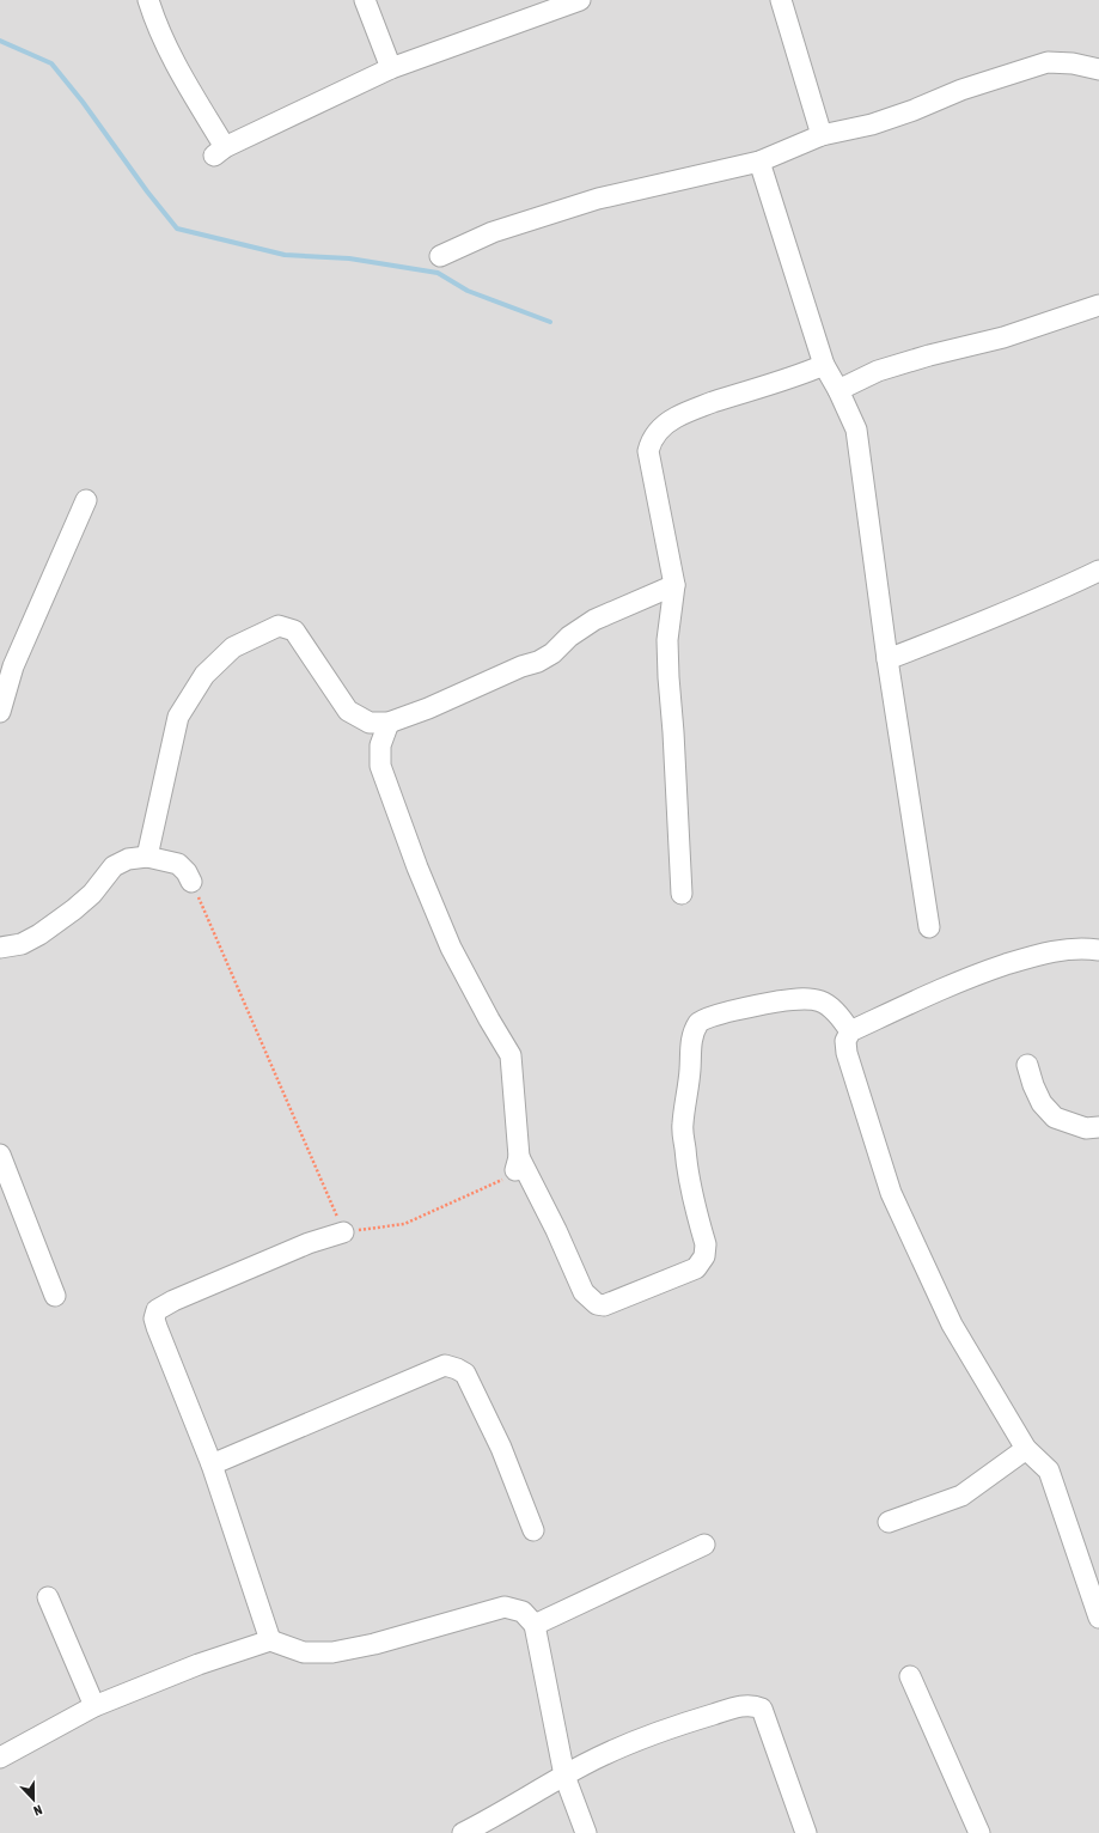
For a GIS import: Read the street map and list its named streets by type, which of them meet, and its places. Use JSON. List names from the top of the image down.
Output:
{
  "north": "bottom"
}
